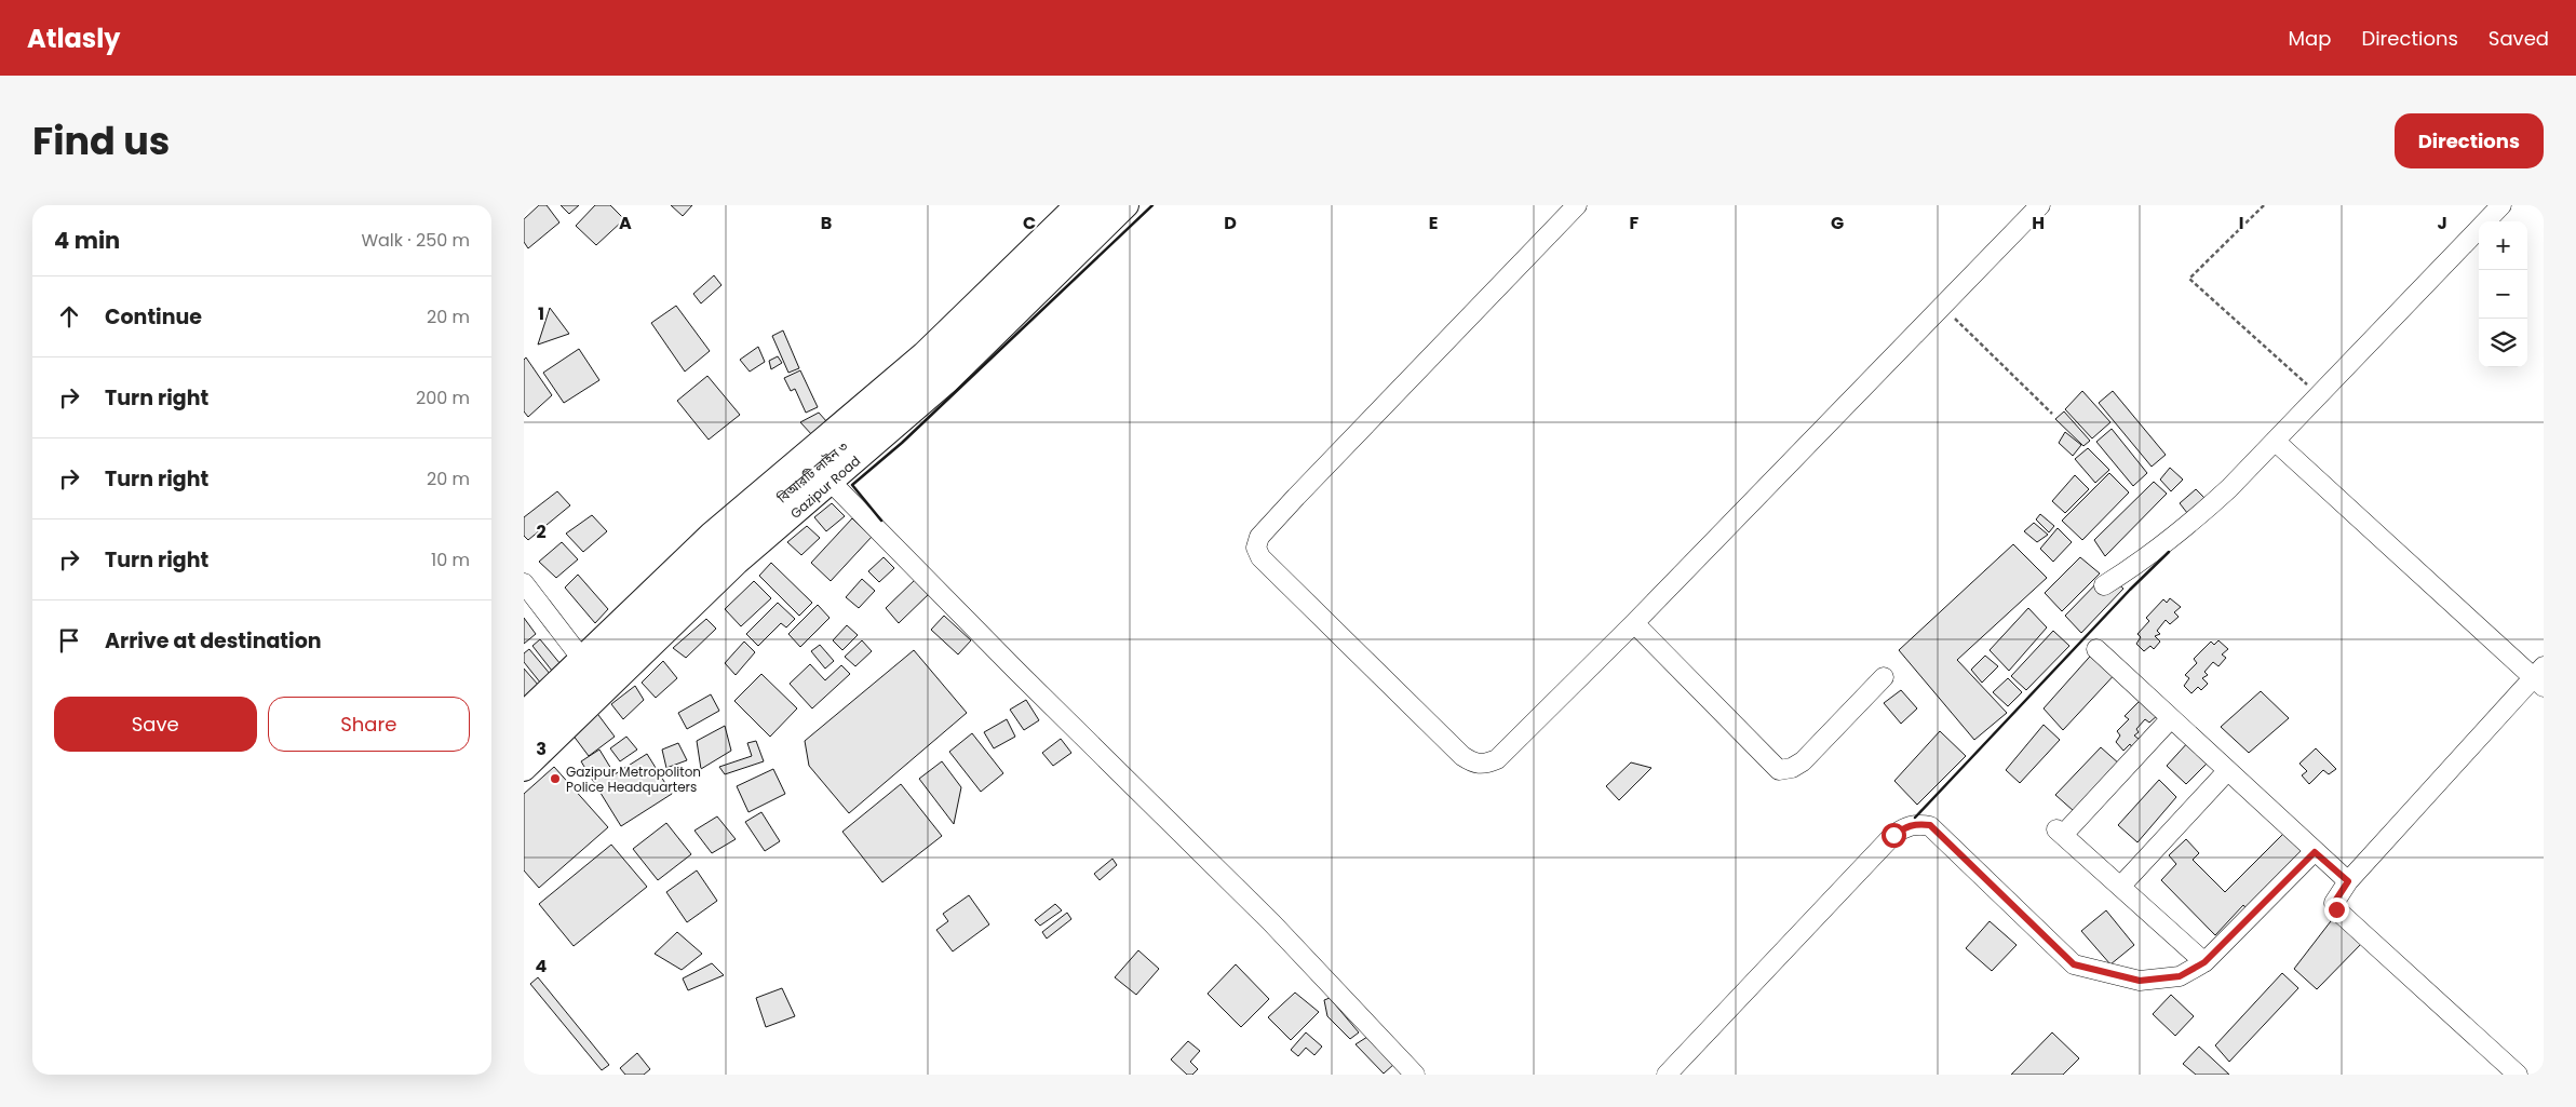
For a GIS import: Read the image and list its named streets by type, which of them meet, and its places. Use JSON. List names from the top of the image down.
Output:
{
  "streets": {
    "main road": ["বিআরটি লাইন ৩", "Gazipur Road"]
  },
  "places": ["Gazipur Metropoliton Police Headquarters"],
  "page": {
    "header": "Atlasly",
    "nav": ["Map", "Directions", "Saved"],
    "title": "Find us",
    "buttons": [
      "Directions",
      ["Save", "Share"]
    ],
    "heading": ["4 min", "Walk · 250 m"],
    "map_buttons": ["+", "−"],
    "list": [
      ["Continue", "20 m"],
      ["Turn right", "200 m"],
      ["Turn right", "20 m"],
      ["Turn right", "10 m"],
      "Arrive at destination"
    ]
  },
  "grid": {
    "columns": [
      "A",
      "B",
      "C",
      "D",
      "E",
      "F",
      "G",
      "H",
      "I",
      "J"
    ],
    "rows": [
      "1",
      "2",
      "3",
      "4"
    ]
  }
}
